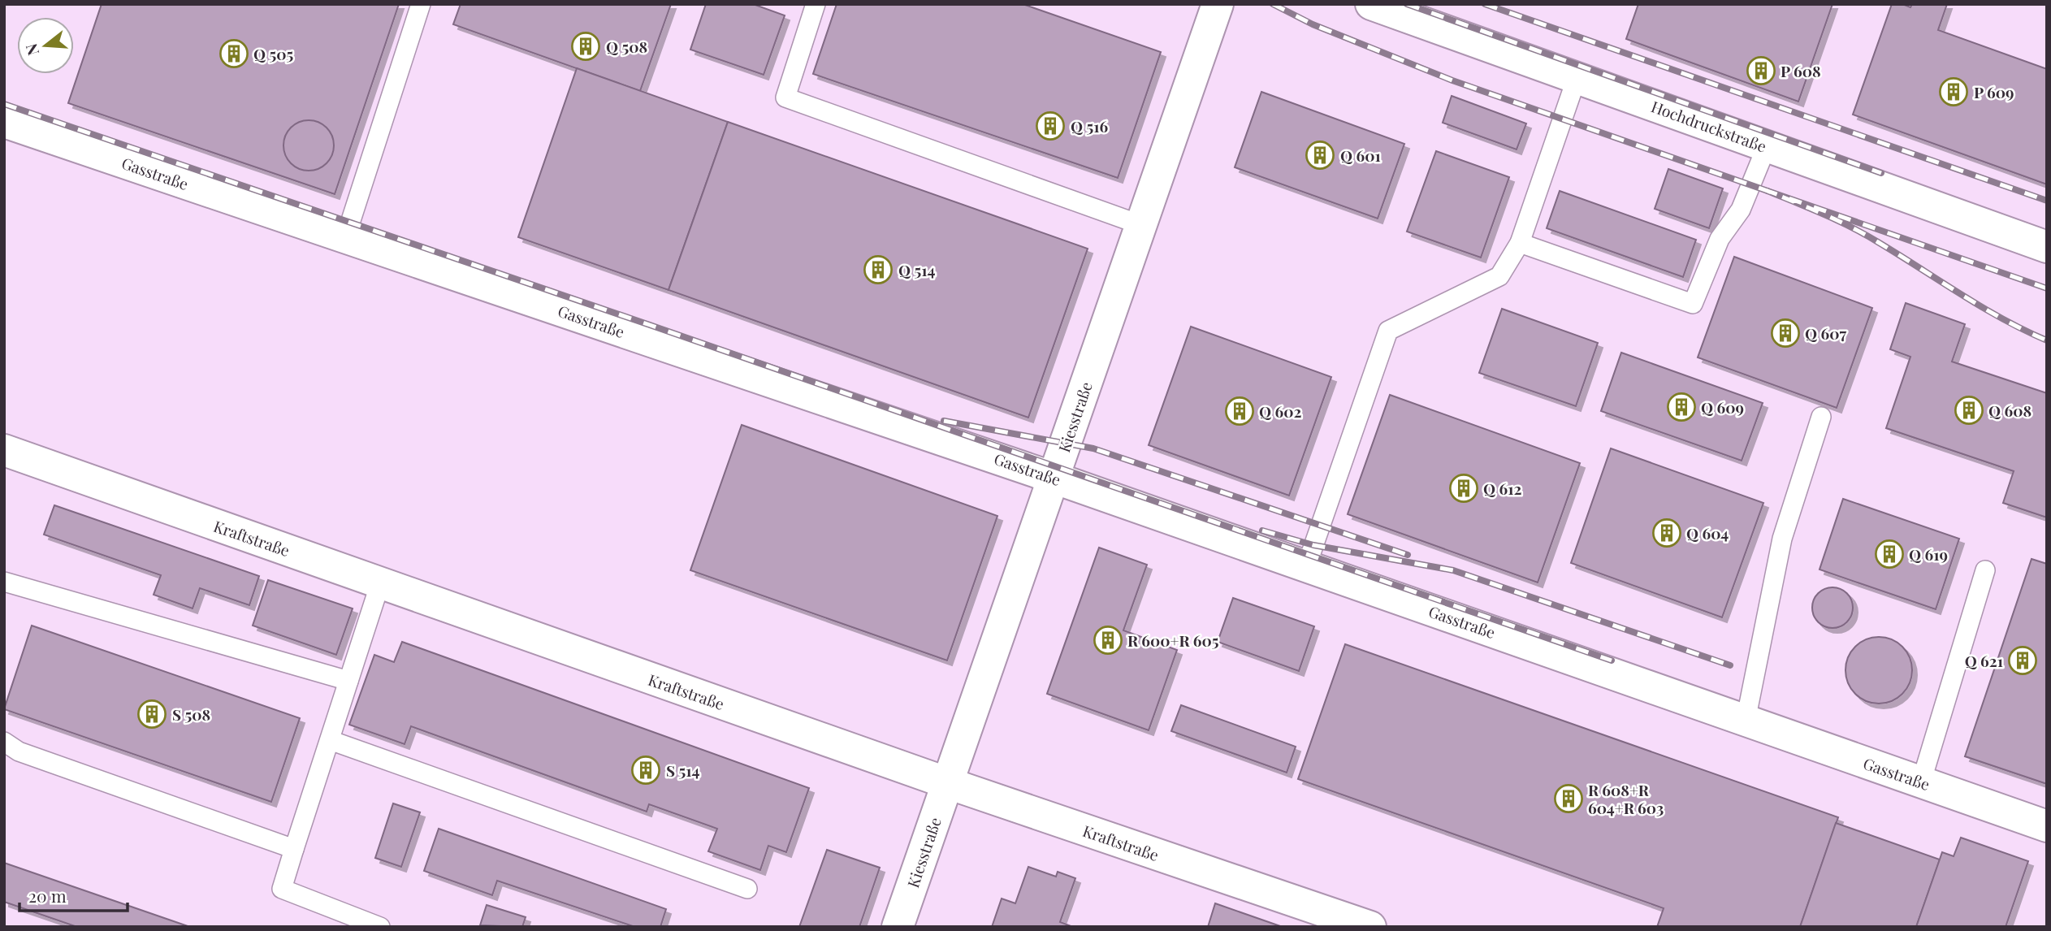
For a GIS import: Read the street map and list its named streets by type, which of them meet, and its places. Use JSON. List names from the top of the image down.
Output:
{
  "streets": {
    "street": [
      "Hochdruckstraße",
      "Gasstraße",
      "Kiesstraße",
      "Kraftstraße"
    ]
  },
  "crossings": [
    ["Gasstraße", "Kiesstraße"],
    ["Kiesstraße", "Kraftstraße"]
  ],
  "places": {
    "building": [
      "Q 508",
      "Q 505",
      "P 608",
      "P 609",
      "Q 516",
      "Q 601",
      "Q 514",
      "Q 607",
      "Q 609",
      "Q 608",
      "Q 602",
      "Q 612",
      "Q 604",
      "Q 619",
      "R 600+R 605",
      "Q 621",
      "S 508",
      "S 514",
      "R 608+R 604+R 603"
    ]
  },
  "scale_bar": "20 m",
  "north": "left"
}
